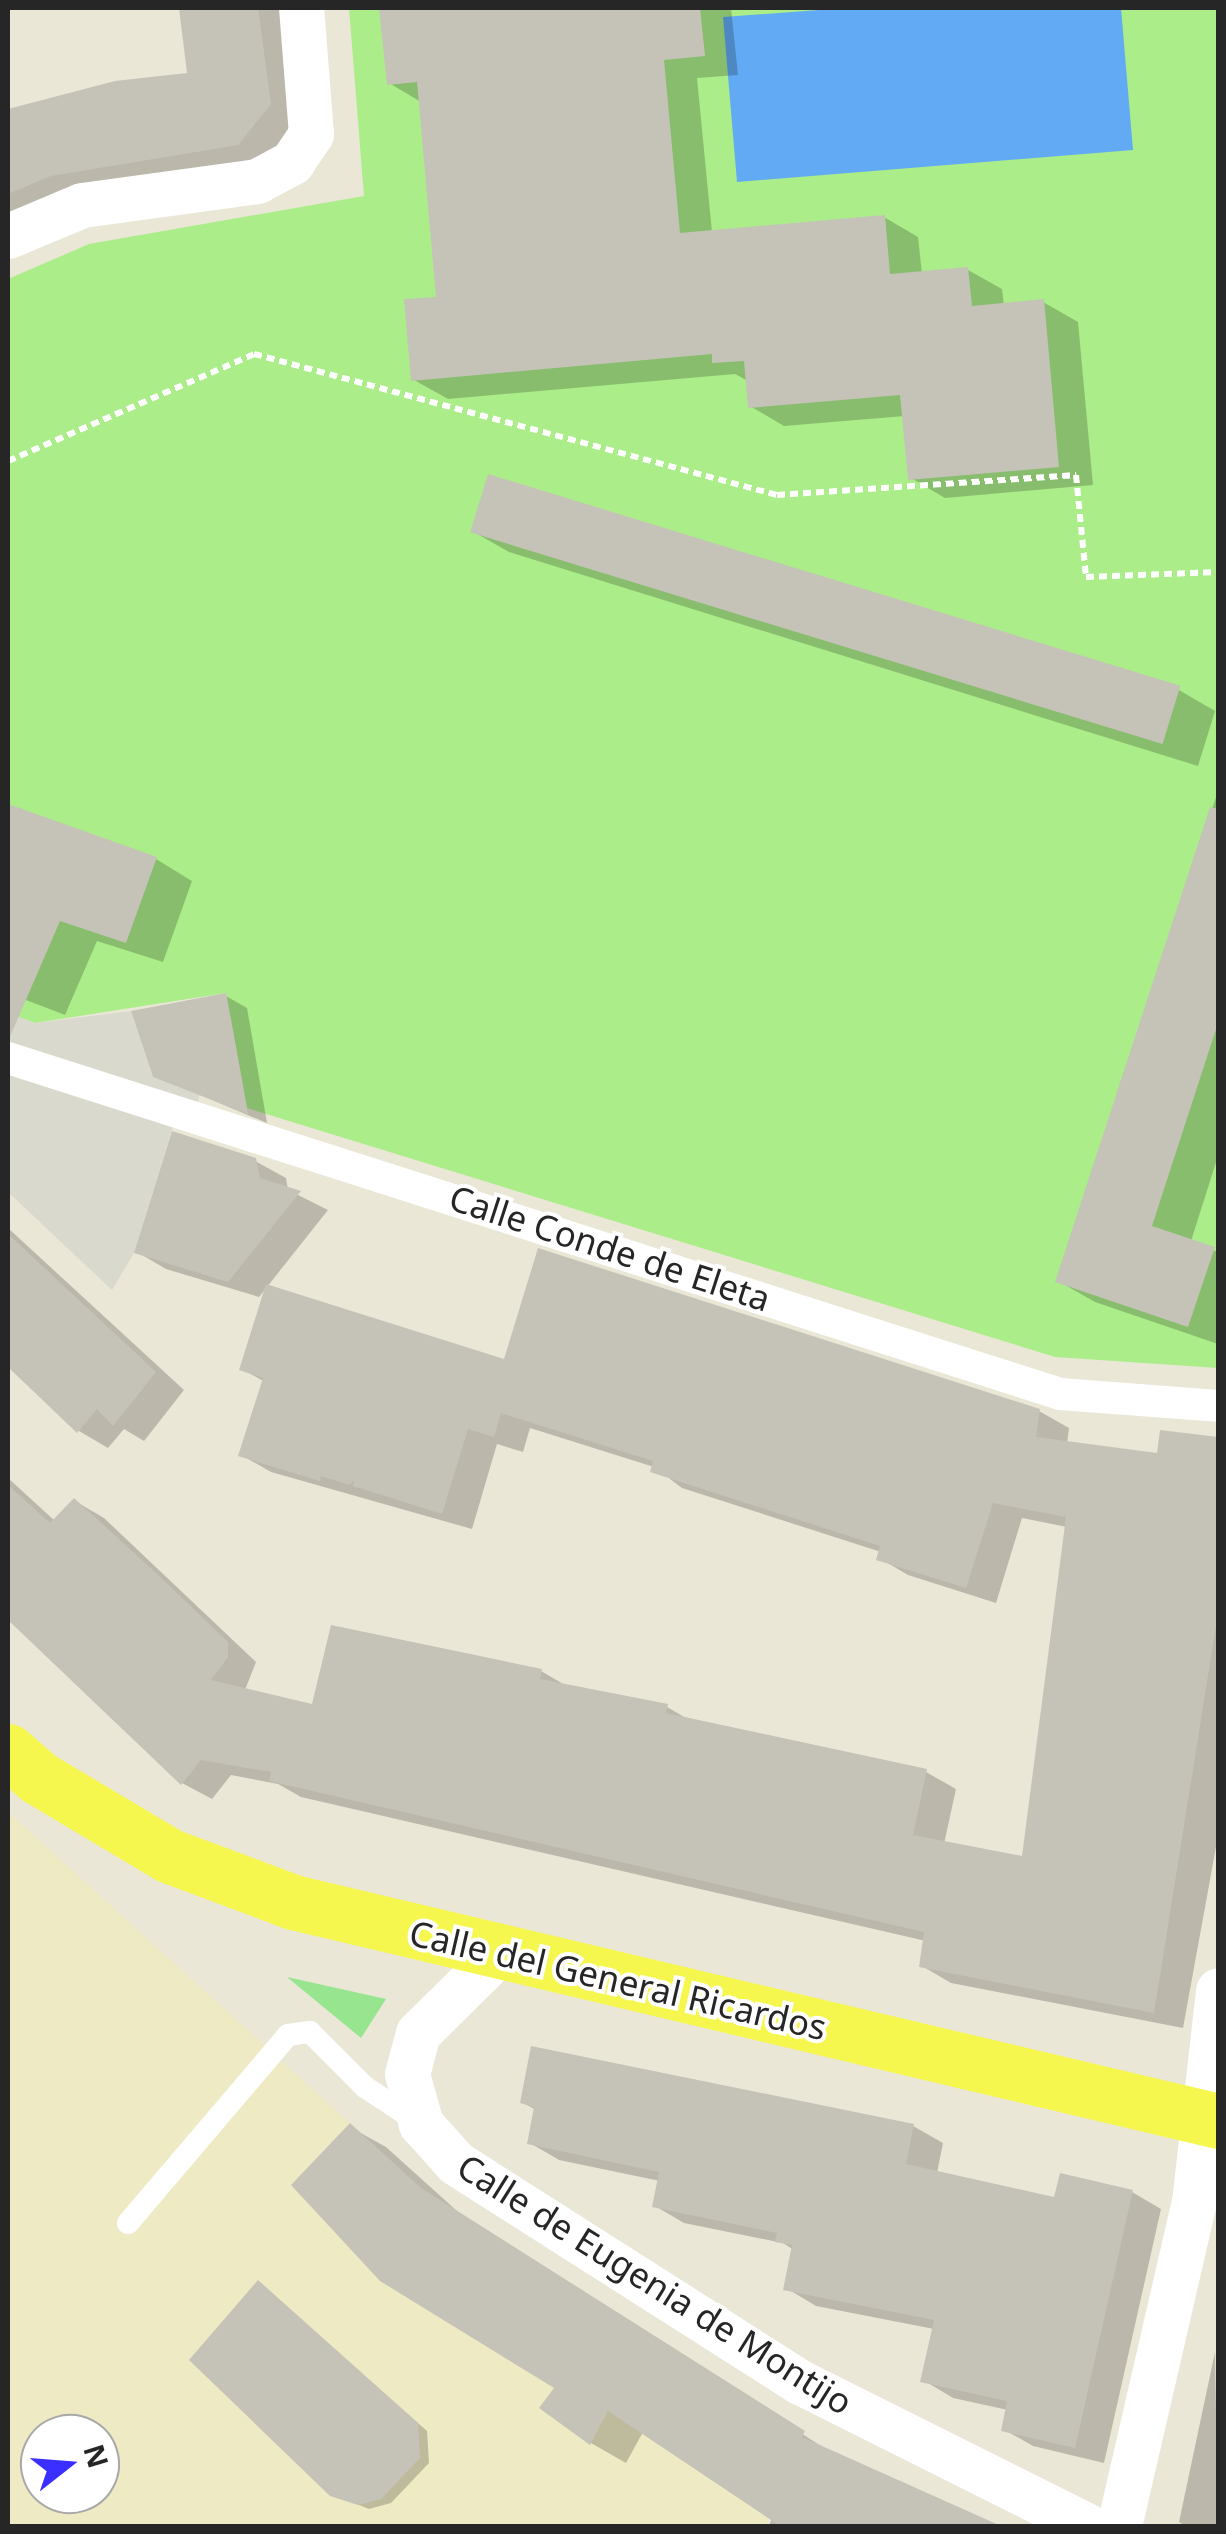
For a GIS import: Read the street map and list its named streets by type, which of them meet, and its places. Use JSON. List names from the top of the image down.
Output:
{
  "streets": {
    "main road": ["Calle del General Ricardos"],
    "street": ["Calle Conde de Eleta", "Calle de Eugenia de Montijo"]
  },
  "crossings": [
    ["Calle del General Ricardos", "Calle de Eugenia de Montijo"]
  ],
  "north": "right"
}
